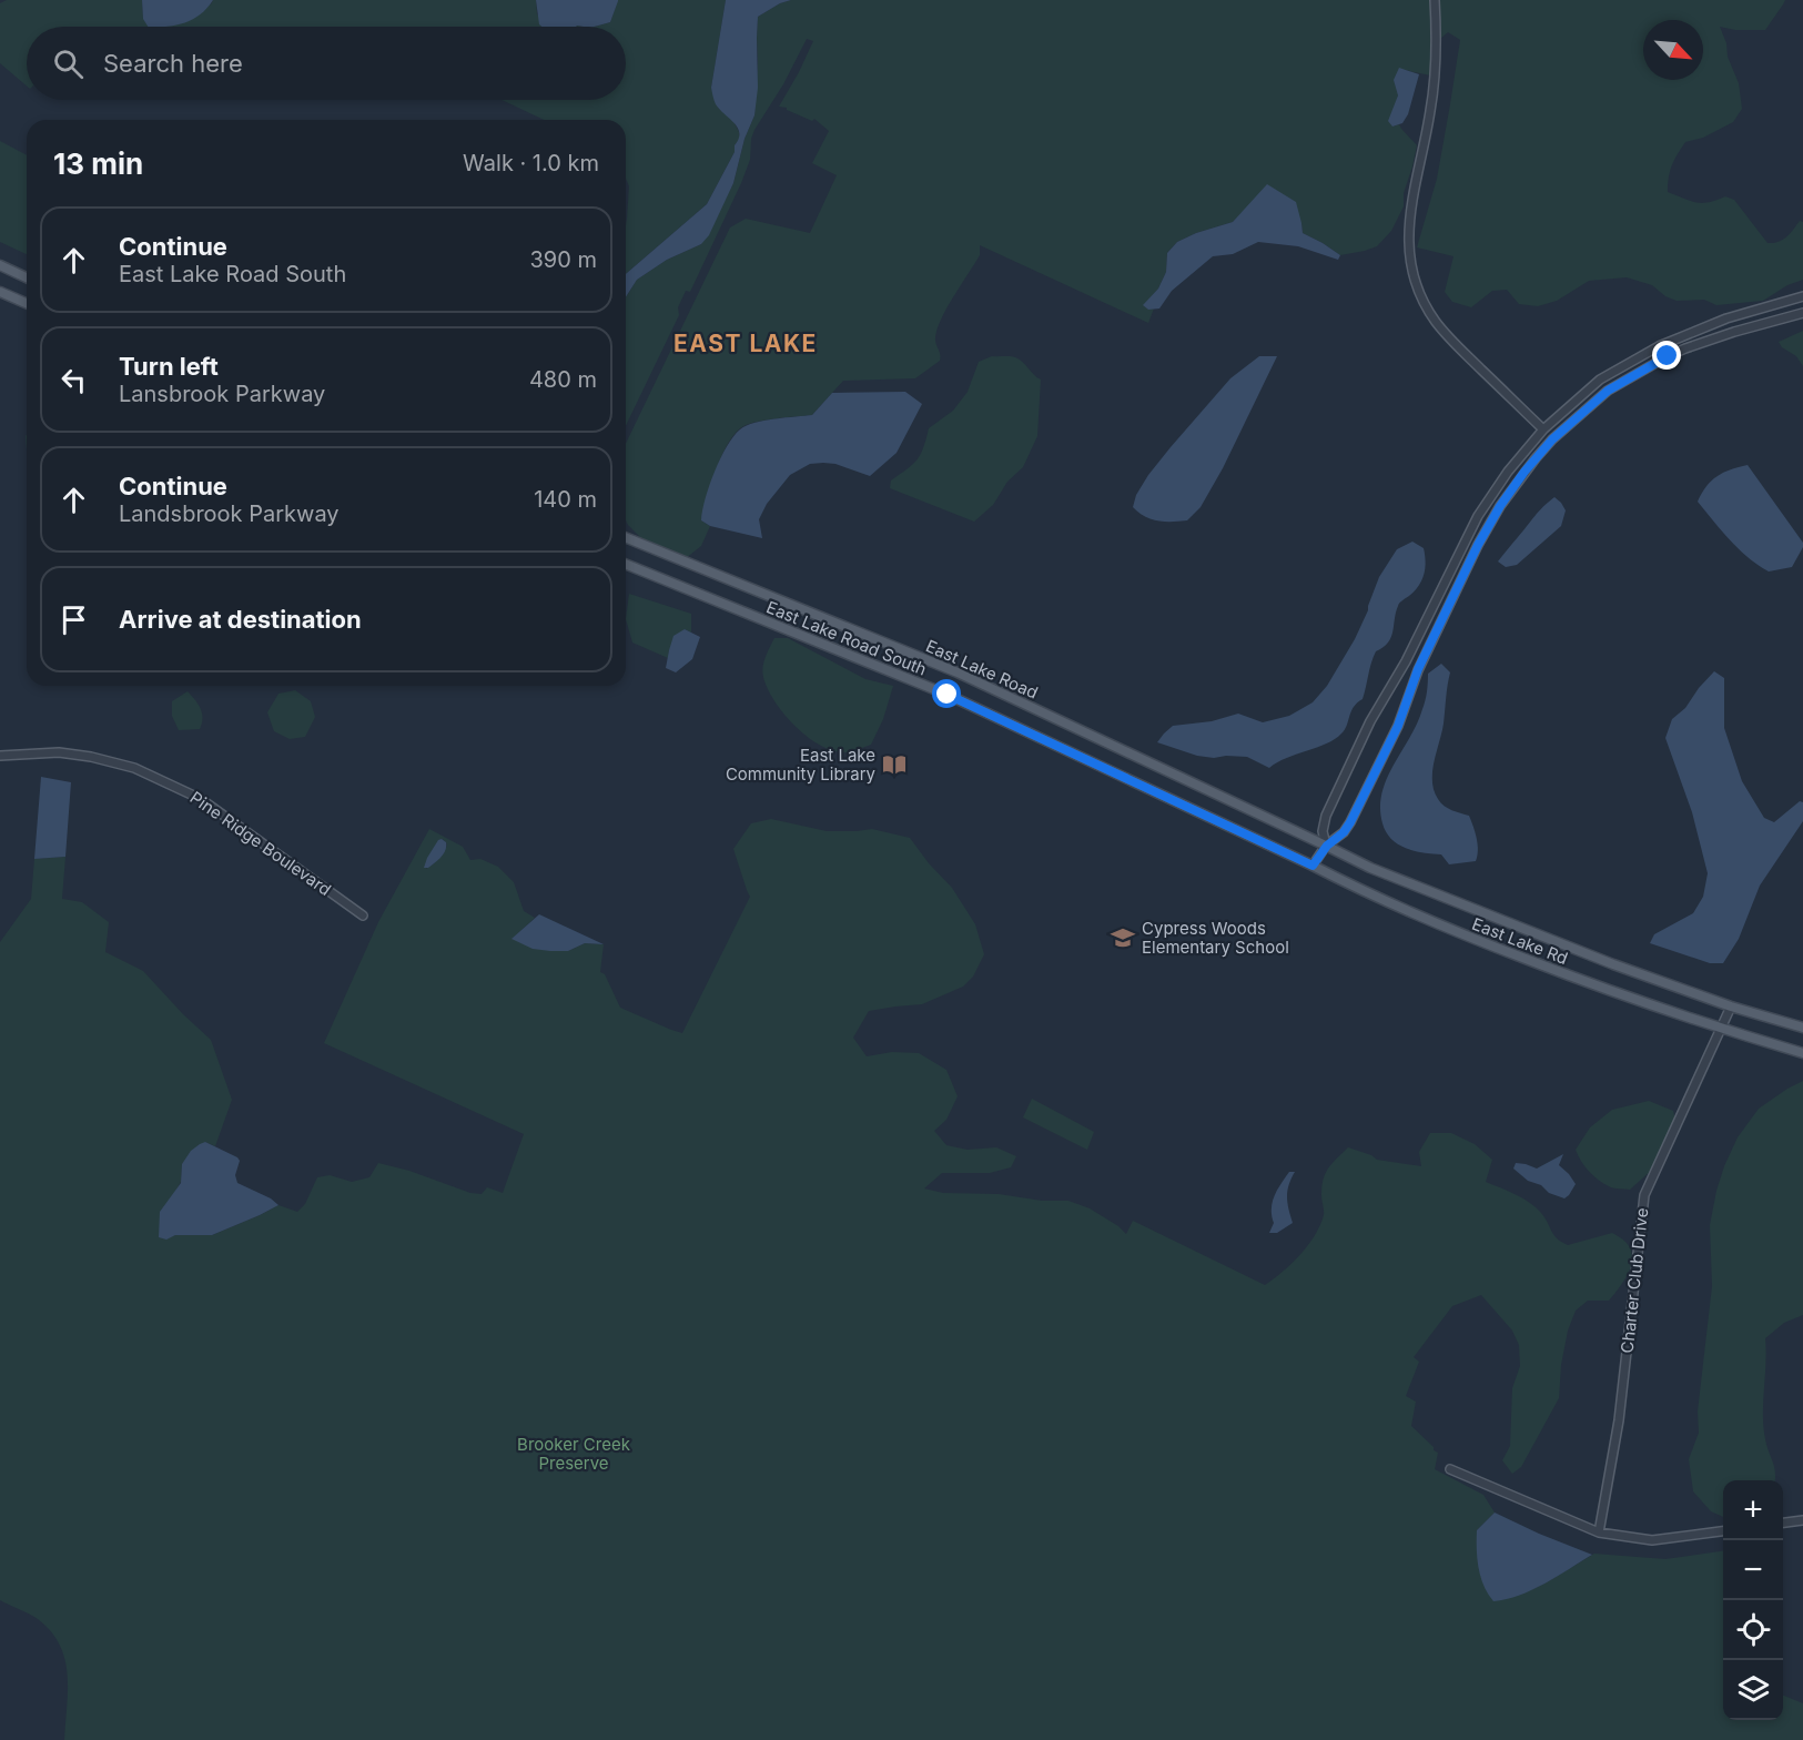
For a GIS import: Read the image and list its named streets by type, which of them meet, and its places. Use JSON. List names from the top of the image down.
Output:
{
  "streets": {
    "main road": ["East Lake Road South", "East Lake Road", "East Lake Rd"],
    "street": ["Pine Ridge Boulevard", "Charter Club Drive"]
  },
  "crossings": [
    ["East Lake Road South", "East Lake Rd"],
    ["East Lake Road", "East Lake Rd"],
    ["East Lake Rd", "Charter Club Drive"]
  ],
  "districts": ["EAST LAKE"],
  "parks": ["Brooker Creek Preserve"],
  "places": {
    "library": ["East Lake Community Library"],
    "school or university": ["Cypress Woods Elementary School"]
  },
  "north": "bottom right",
  "page": {
    "search": "Search here",
    "heading": ["13 min", "Walk · 1.0 km"],
    "list": [
      ["Continue", "East Lake Road South", "390 m"],
      ["Turn left", "Lansbrook Parkway", "480 m"],
      ["Continue", "Landsbrook Parkway", "140 m"],
      "Arrive at destination"
    ],
    "map_buttons": ["+", "−"]
  }
}
